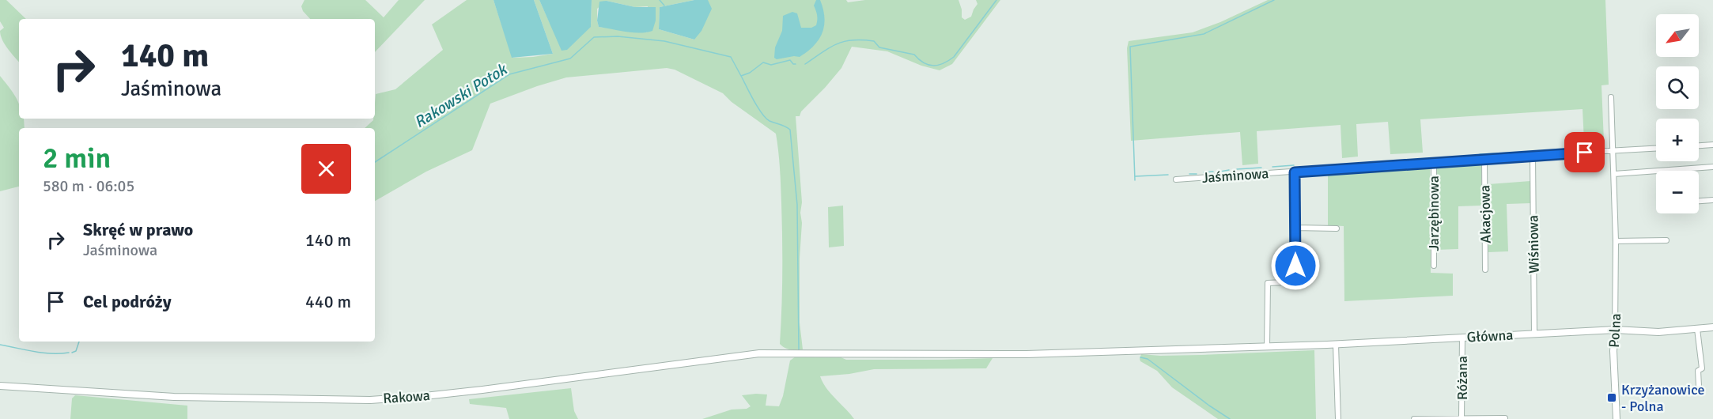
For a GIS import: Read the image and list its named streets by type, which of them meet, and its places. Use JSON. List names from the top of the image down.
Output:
{
  "streets": {
    "street": [
      "Jaśminowa",
      "Jarzębinowa",
      "Akacjowa",
      "Wiśniowa",
      "Polna",
      "Główna",
      "Różana",
      "Rakowa"
    ]
  },
  "crossings": [
    ["Jaśminowa", "Jarzębinowa"],
    ["Jaśminowa", "Akacjowa"],
    ["Jaśminowa", "Wiśniowa"],
    ["Jaśminowa", "Polna"],
    ["Wiśniowa", "Główna"],
    ["Polna", "Główna"],
    ["Główna", "Różana"],
    ["Główna", "Rakowa"]
  ],
  "water": ["Rakowski Potok"],
  "places": {
    "transit": ["Krzyżanowice - Polna"]
  },
  "north": "bottom left",
  "page": {
    "map_buttons": ["+", "−"],
    "turn": ["140 m", "Jaśminowa"],
    "heading": ["2 min", "580 m · 06:05"],
    "list": [
      {
        "name": "Skręć w prawo",
        "note": "Jaśminowa",
        "value": "140 m"
      },
      {
        "name": "Cel podróży",
        "value": "440 m"
      }
    ]
  }
}
